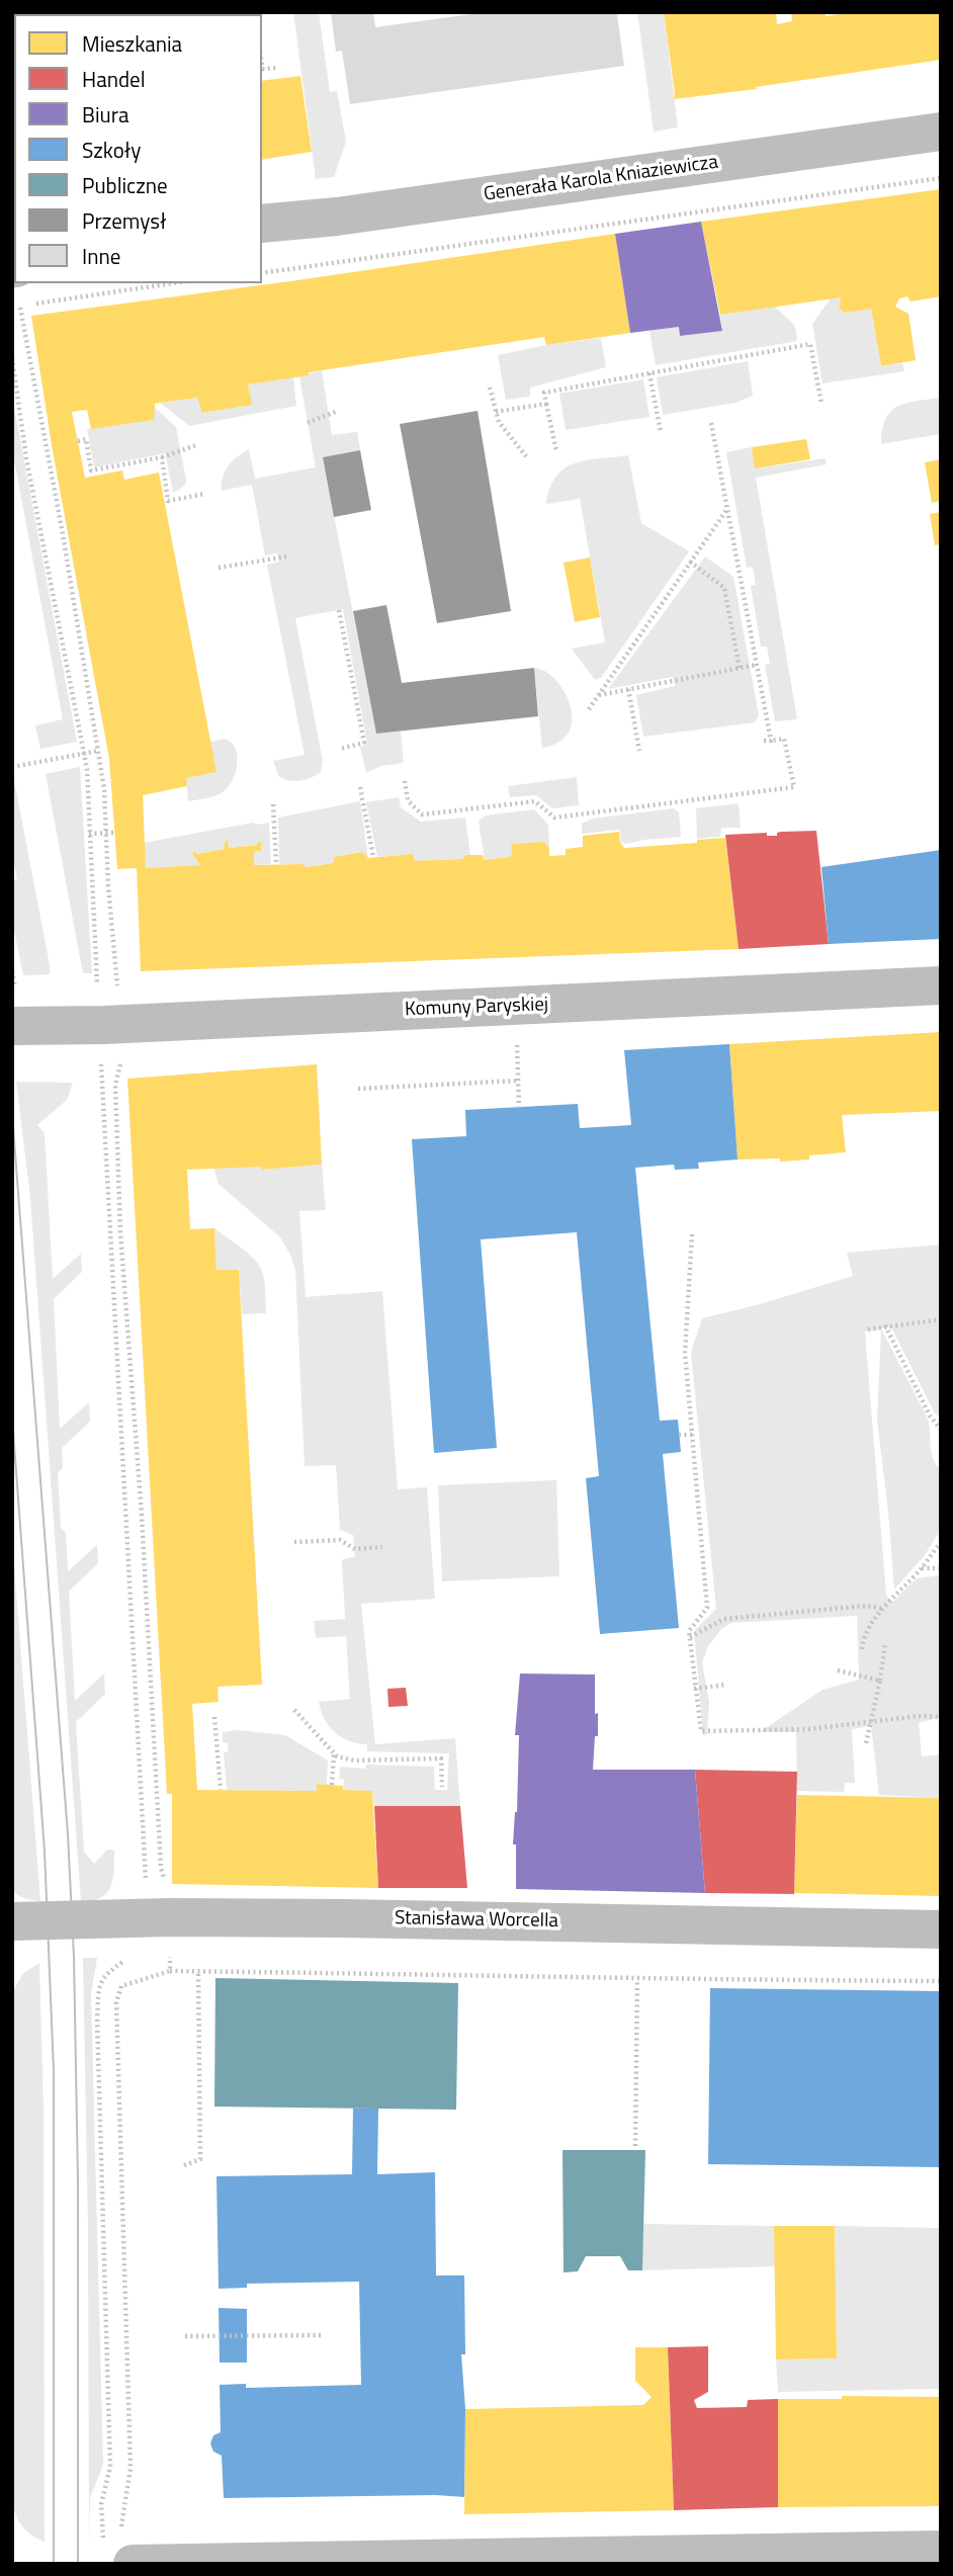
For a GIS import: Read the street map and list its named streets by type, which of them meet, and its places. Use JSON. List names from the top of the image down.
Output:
{
  "streets": {
    "street": ["Generała Karola Kniaziewicza", "Komuny Paryskiej", "Stanisława Worcella"]
  },
  "legend": [
    "Mieszkania",
    "Handel",
    "Biura",
    "Szkoły",
    "Publiczne",
    "Przemysł",
    "Inne"
  ]
}
